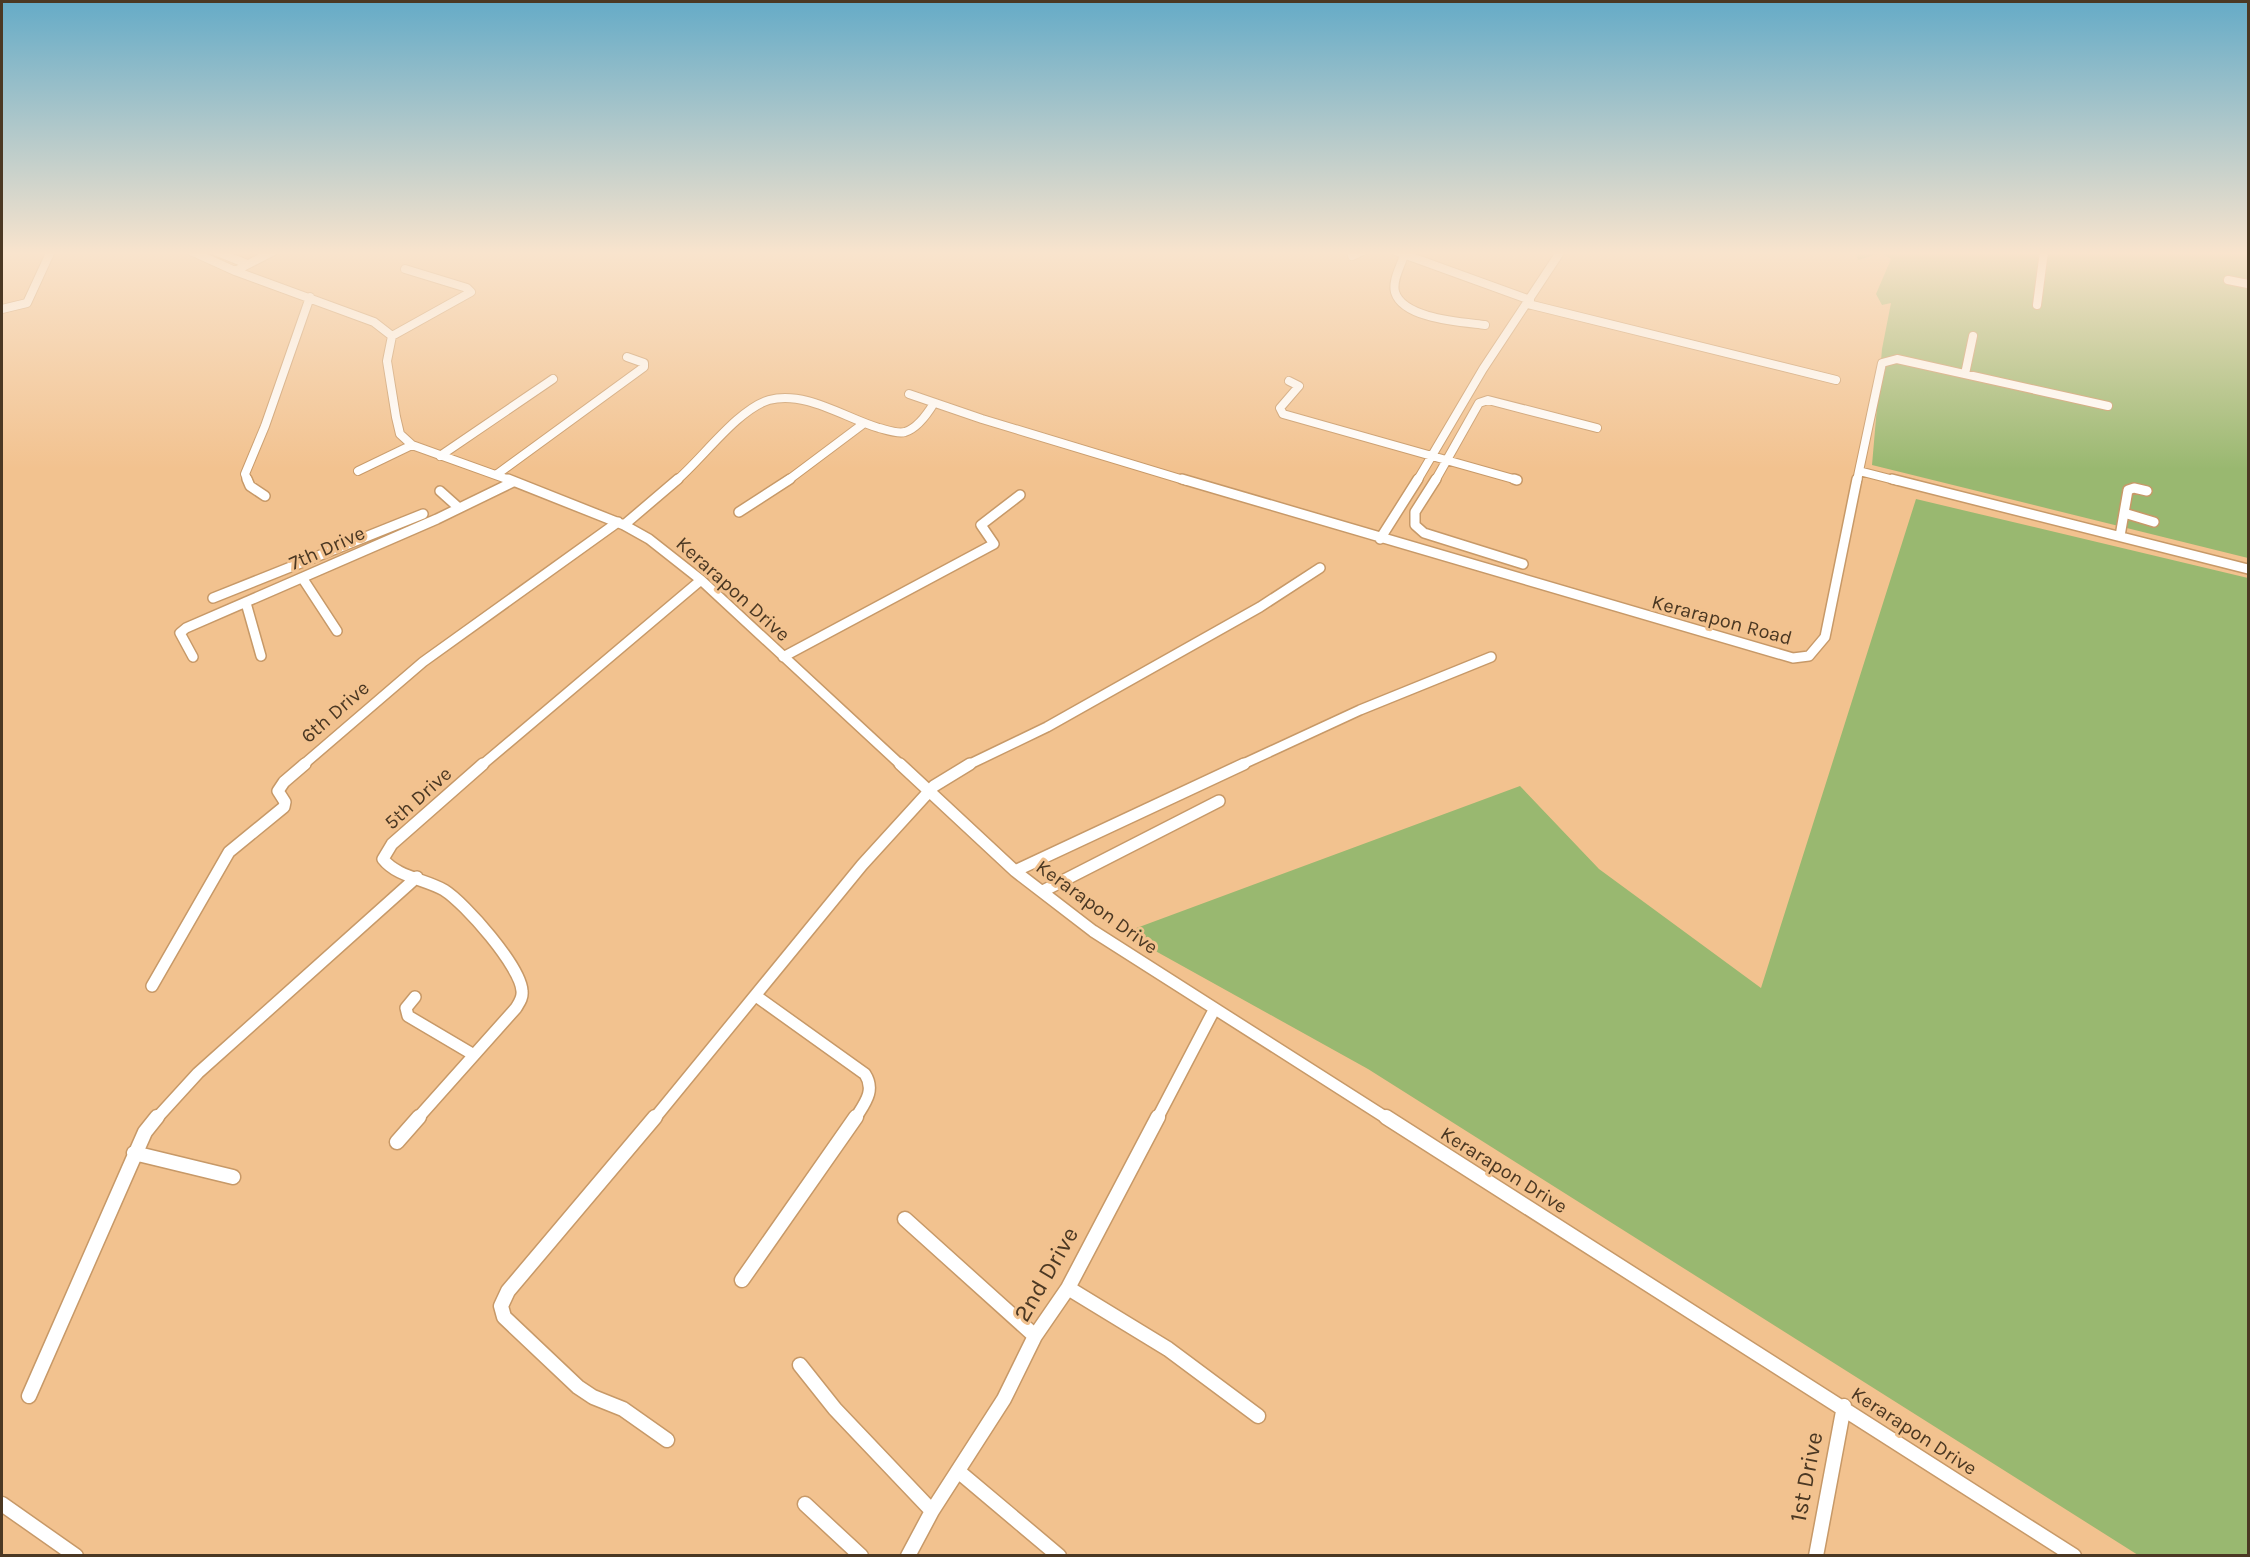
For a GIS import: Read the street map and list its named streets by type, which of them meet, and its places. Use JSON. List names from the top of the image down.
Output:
{
  "streets": {
    "street": [
      "7th Drive",
      "Kerarapon Drive",
      "Kerarapon Road",
      "6th Drive",
      "5th Drive",
      "2nd Drive",
      "1st Drive"
    ]
  },
  "crossings": [
    ["7th Drive", "Kerarapon Drive"],
    ["Kerarapon Drive", "6th Drive"],
    ["Kerarapon Drive", "5th Drive"],
    ["Kerarapon Drive", "2nd Drive"],
    ["Kerarapon Drive", "1st Drive"]
  ]
}
